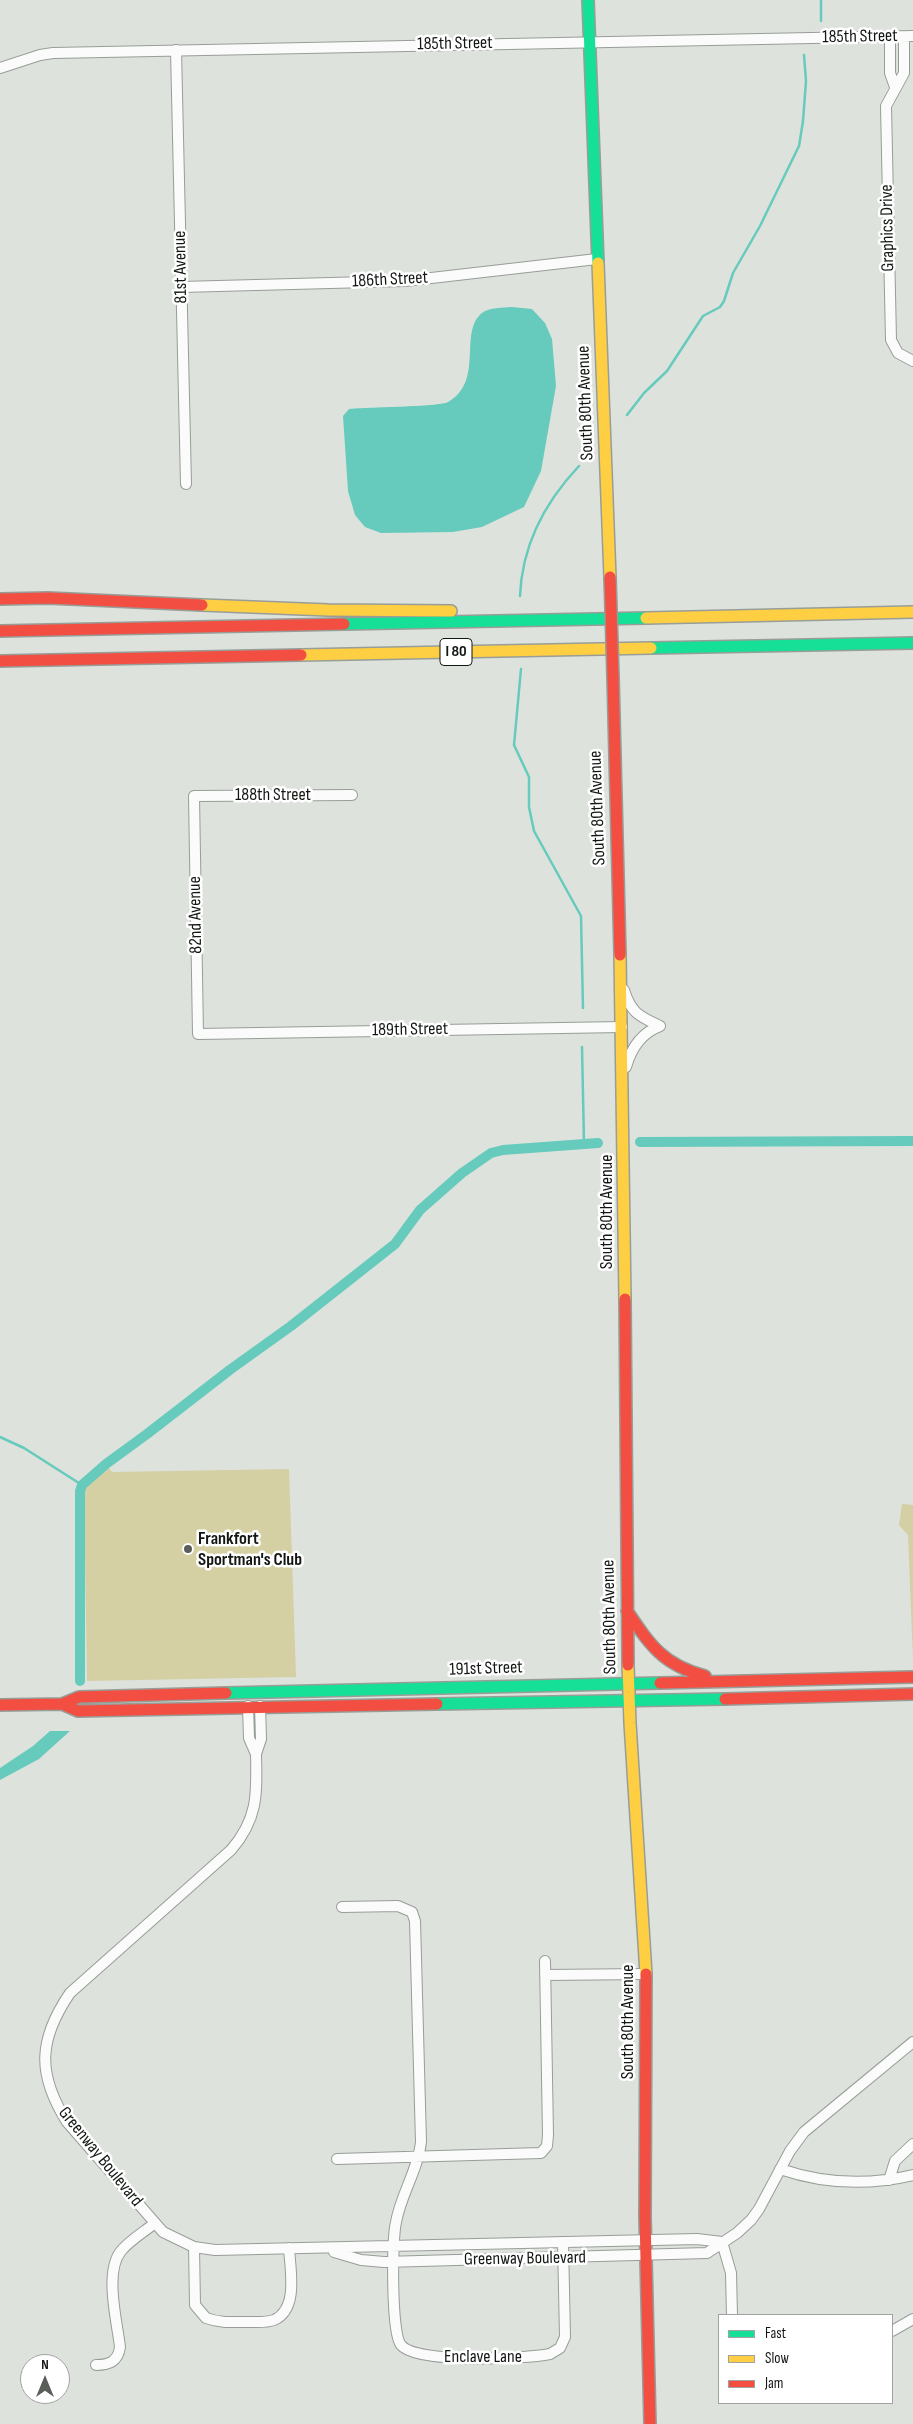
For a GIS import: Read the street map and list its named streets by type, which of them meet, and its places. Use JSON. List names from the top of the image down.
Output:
{
  "streets": {
    "main road": ["South 80th Avenue", "I 80", "191st Street"],
    "street": [
      "185th Street",
      "Graphics Drive",
      "81st Avenue",
      "186th Street",
      "188th Street",
      "82nd Avenue",
      "189th Street",
      "Greenway Boulevard",
      "Enclave Lane"
    ]
  },
  "crossings": [
    ["185th Street", "Graphics Drive"],
    ["185th Street", "81st Avenue"],
    ["185th Street", "South 80th Avenue"],
    ["81st Avenue", "186th Street"],
    ["186th Street", "South 80th Avenue"],
    ["South 80th Avenue", "189th Street"],
    ["South 80th Avenue", "191st Street"],
    ["South 80th Avenue", "Greenway Boulevard"],
    ["188th Street", "82nd Avenue"],
    ["82nd Avenue", "189th Street"],
    ["191st Street", "Greenway Boulevard"],
    ["Greenway Boulevard", "Enclave Lane"]
  ],
  "places": ["Frankfort Sportman's Club"],
  "legend": ["Fast", "Slow", "Jam"],
  "north": "top"
}
